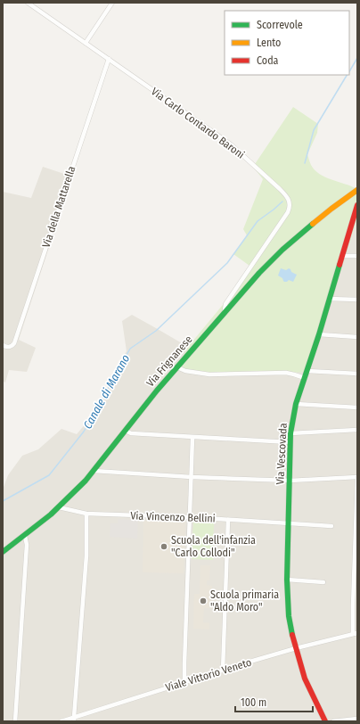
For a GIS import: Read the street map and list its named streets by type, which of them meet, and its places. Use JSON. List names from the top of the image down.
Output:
{
  "streets": {
    "street": [
      "Via Carlo Contardo Baroni",
      "Via della Mattarella",
      "Via Frignanese",
      "Via Vescovada",
      "Via Vincenzo Bellini",
      "Viale Vittorio Veneto"
    ]
  },
  "crossings": [
    ["Via Carlo Contardo Baroni", "Via della Mattarella"],
    ["Via Carlo Contardo Baroni", "Via Frignanese"],
    ["Via Frignanese", "Via Vincenzo Bellini"],
    ["Via Vescovada", "Via Vincenzo Bellini"],
    ["Via Vescovada", "Viale Vittorio Veneto"]
  ],
  "water": ["Canale di Marano"],
  "places": ["Scuola dell'infanzia \"Carlo Collodi\"", "Scuola primaria \"Aldo Moro\""],
  "legend": ["Scorrevole", "Lento", "Coda"],
  "scale_bar": "100 m"
}
